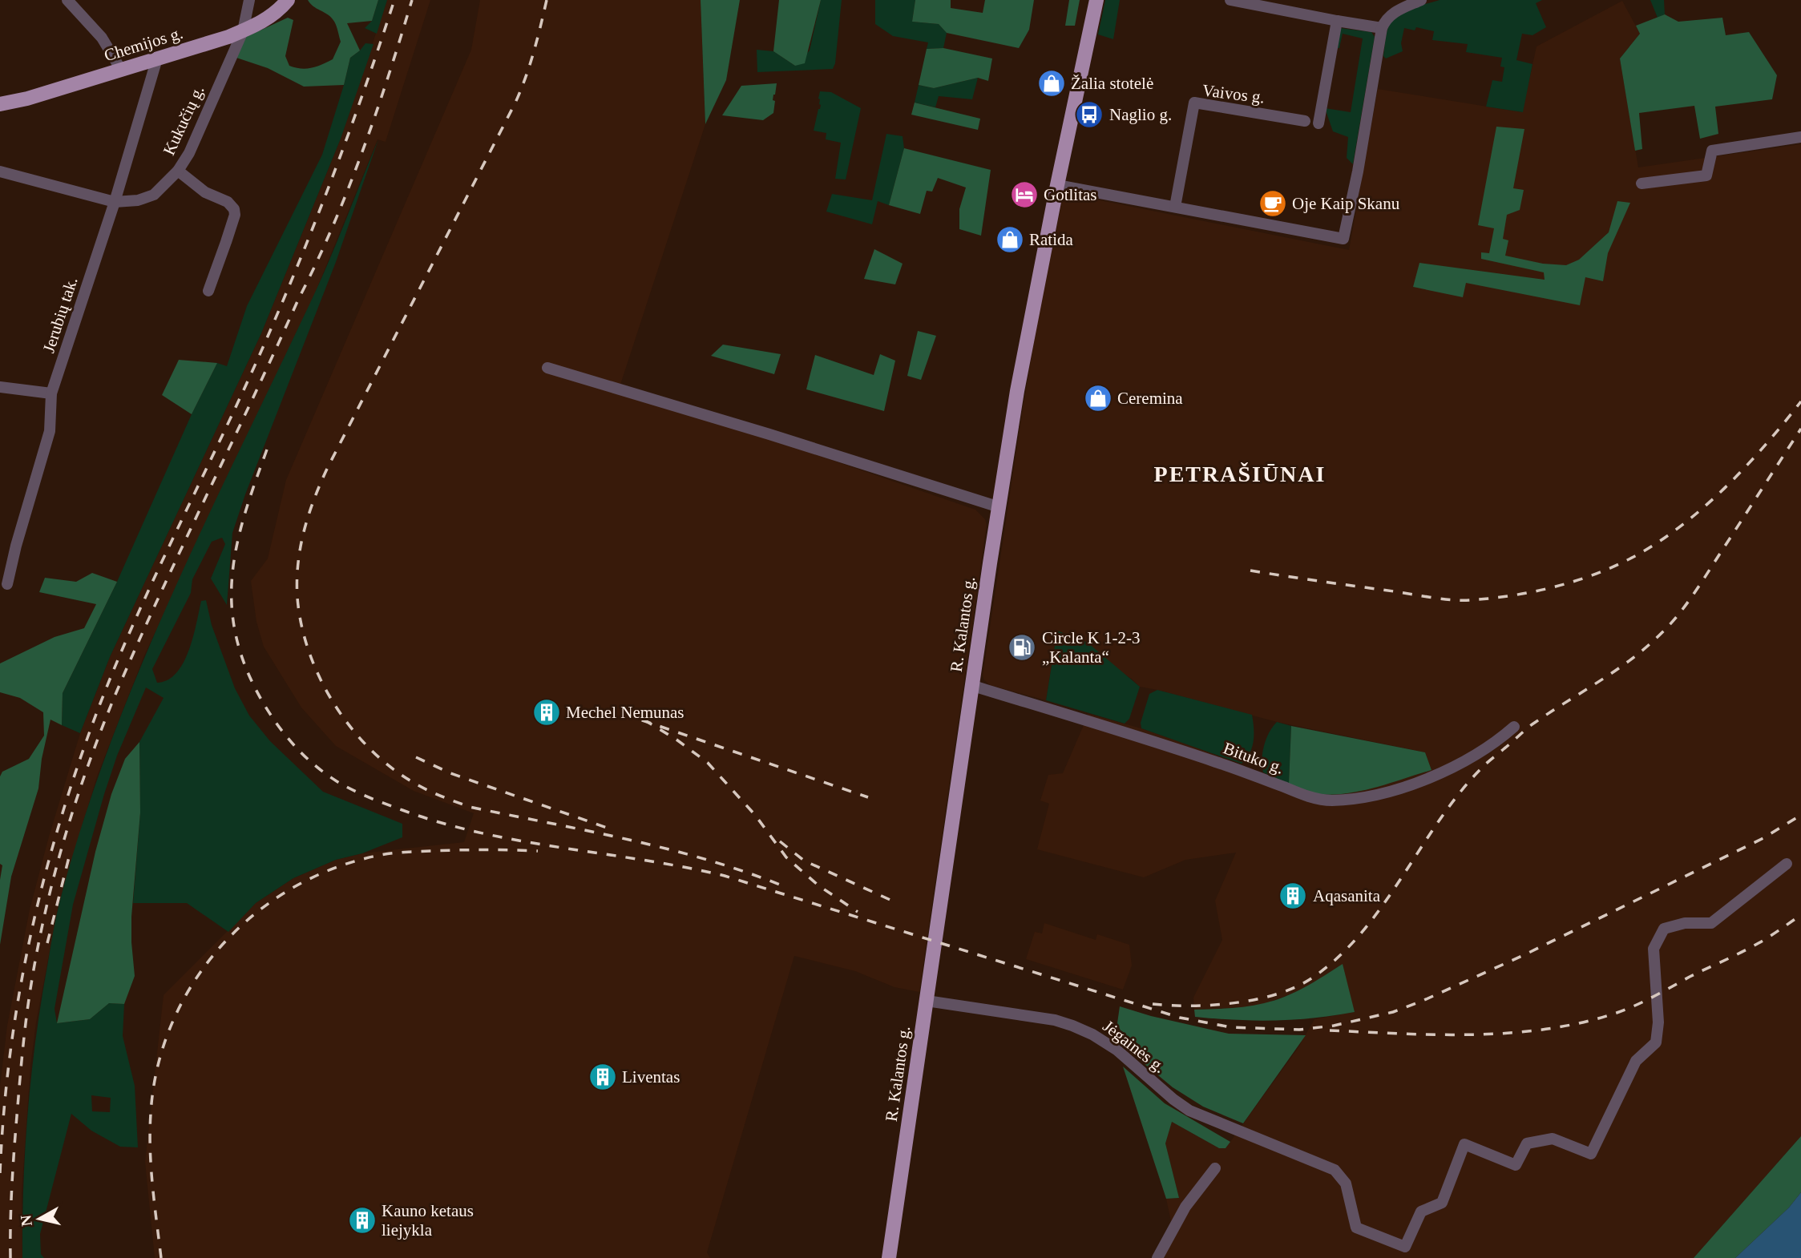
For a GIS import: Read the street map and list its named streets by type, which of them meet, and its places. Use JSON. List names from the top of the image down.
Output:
{
  "streets": {
    "main road": ["Chemijos g.", "R. Kalantos g."],
    "street": [
      "Vaivos g.",
      "Kukučių g.",
      "Jerubių tak.",
      "Bituko g.",
      "Jėgainės g."
    ]
  },
  "crossings": [
    ["Chemijos g.", "Kukučių g."],
    ["Chemijos g.", "Jerubių tak."],
    ["Kukučių g.", "Jerubių tak."],
    ["R. Kalantos g.", "Bituko g."],
    ["R. Kalantos g.", "Jėgainės g."]
  ],
  "districts": ["PETRAŠIŪNAI"],
  "places": {
    "shop": ["Žalia stotelė", "Ratida", "Ceremina"],
    "bus stop": ["Naglio g."],
    "hotel": ["Gotlitas"],
    "cafe": ["Oje Kaip Skanu"],
    "fuel station": ["Circle K 1-2-3 „Kalanta“"],
    "building": [
      "Mechel Nemunas",
      "Aqasanita",
      "Liventas",
      "Kauno ketaus liejykla"
    ]
  },
  "north": "left"
}
